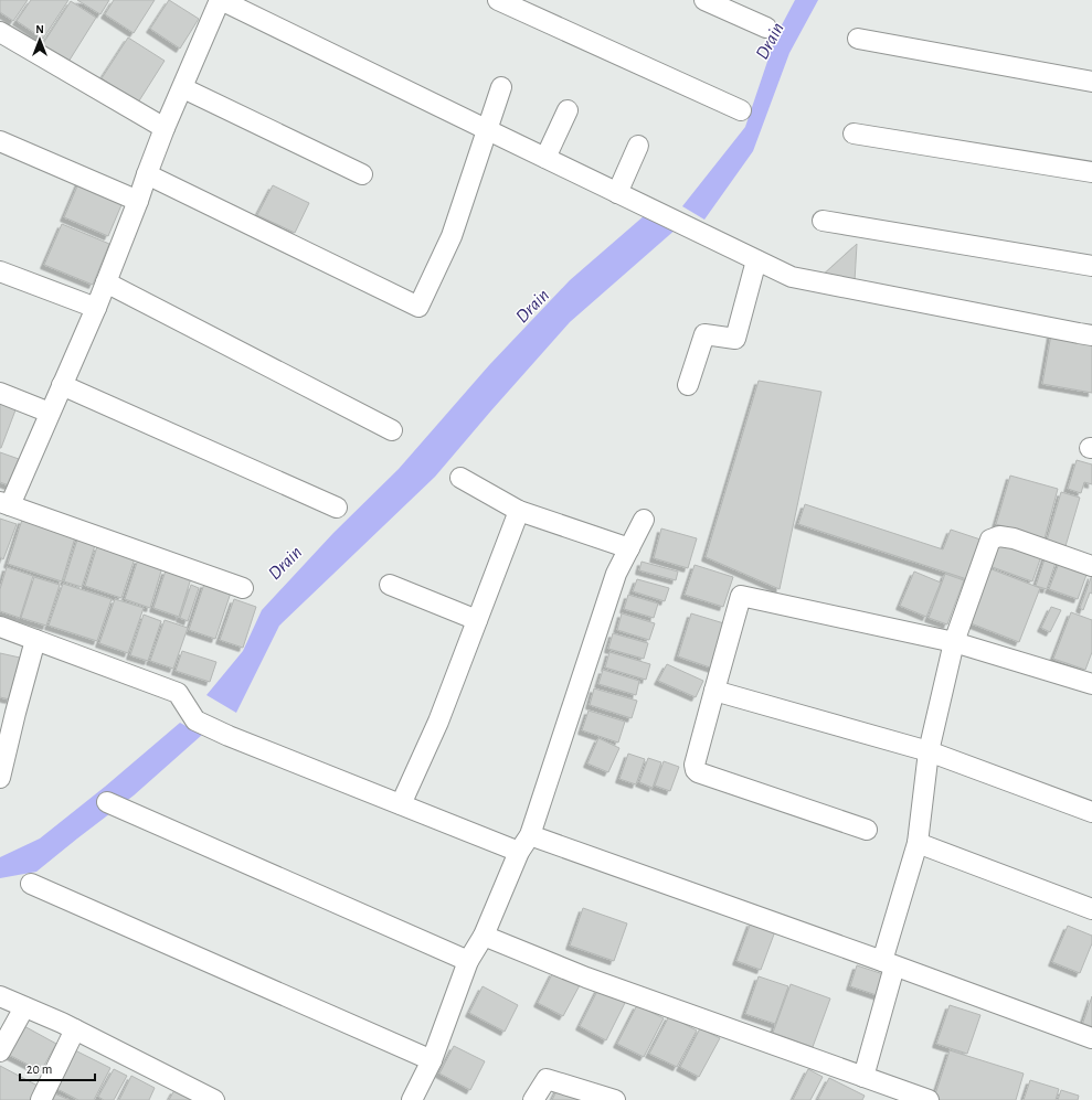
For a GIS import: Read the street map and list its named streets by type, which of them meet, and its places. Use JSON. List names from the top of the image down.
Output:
{
  "water": ["Drain"],
  "scale_bar": "20 m",
  "north": "top"
}
